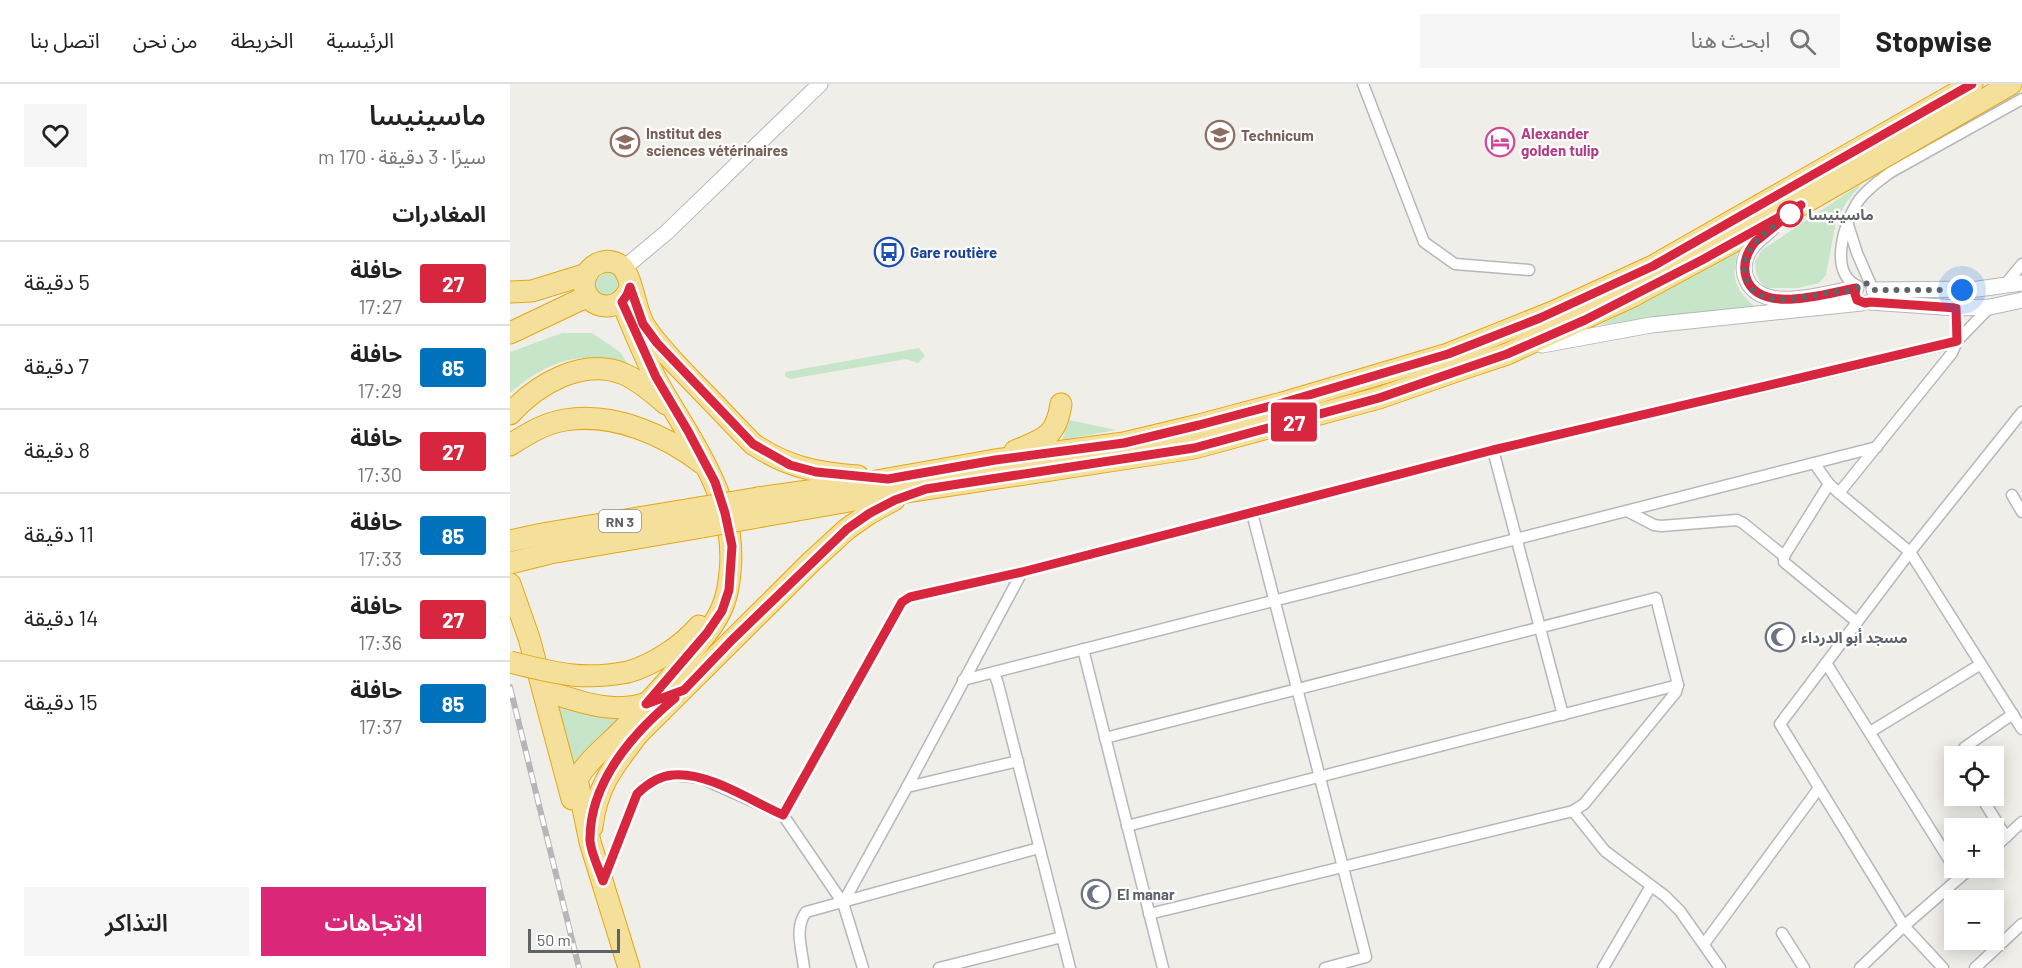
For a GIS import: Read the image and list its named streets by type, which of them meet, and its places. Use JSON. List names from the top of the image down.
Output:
{
  "streets": {
    "highway": ["RN 3"]
  },
  "places": {
    "school or university": ["Technicum", "Institut des sciences vétérinaires"],
    "hotel": ["Alexander golden tulip"],
    "other": ["ماسينيسا"],
    "bus stop": ["Gare routière"],
    "mosque": ["مسجد أبو الدرداء", "El manar"]
  },
  "lines": ["bus line 27"],
  "scale_bar": "50 m",
  "page": {
    "header": "Stopwise",
    "search": "ابحث هنا",
    "nav": [
      "الرئيسية",
      "الخريطة",
      "من نحن",
      "اتصل بنا"
    ],
    "on_map": "27",
    "heading": [
      ["ماسينيسا", "سيرًا · 3 دقيقة · 170 m"],
      "المغادرات"
    ],
    "list": [
      {
        "mark": "27",
        "name": "حافلة",
        "note": "17:27",
        "value": "5 دقيقة"
      },
      {
        "mark": "85",
        "name": "حافلة",
        "note": "17:29",
        "value": "7 دقيقة"
      },
      {
        "mark": "27",
        "name": "حافلة",
        "note": "17:30",
        "value": "8 دقيقة"
      },
      {
        "mark": "85",
        "name": "حافلة",
        "note": "17:33",
        "value": "11 دقيقة"
      },
      {
        "mark": "27",
        "name": "حافلة",
        "note": "17:36",
        "value": "14 دقيقة"
      },
      {
        "mark": "85",
        "name": "حافلة",
        "note": "17:37",
        "value": "15 دقيقة"
      }
    ],
    "map_buttons": ["+", "−"],
    "buttons": ["الاتجاهات", "التذاكر"],
    "scale": "50 m"
  }
}
